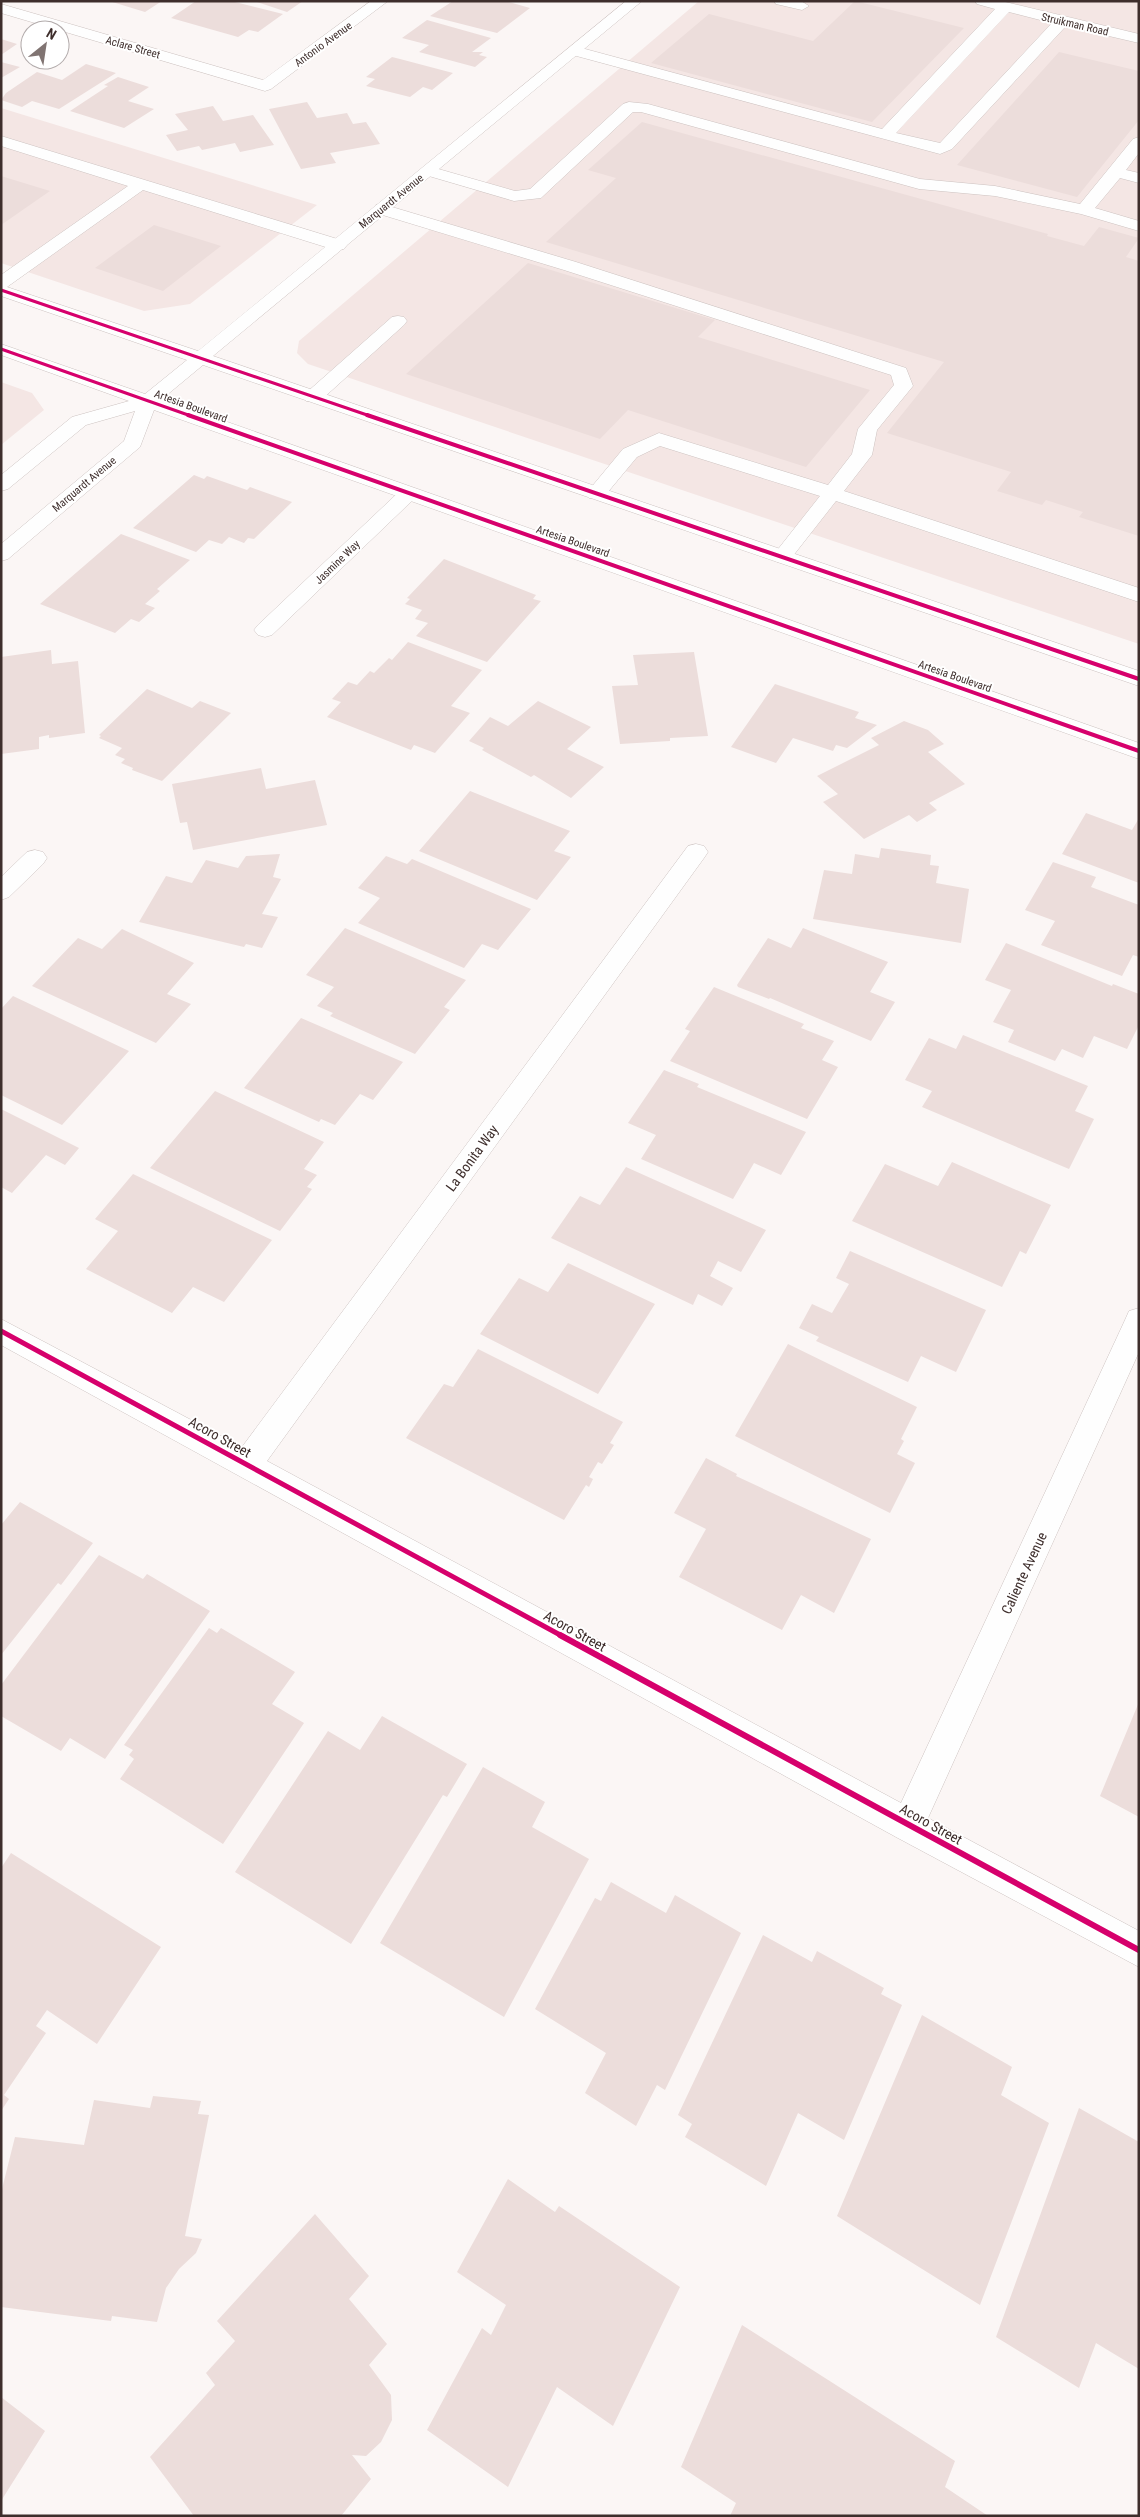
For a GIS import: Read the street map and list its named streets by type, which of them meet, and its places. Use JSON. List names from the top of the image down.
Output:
{
  "streets": {
    "main road": [
      "Struikman Road",
      "Antonio Avenue",
      "Aclare Street",
      "Marquardt Avenue",
      "Artesia Boulevard",
      "Jasmine Way",
      "La Bonita Way",
      "Acoro Street",
      "Caliente Avenue"
    ]
  },
  "crossings": [
    ["Antonio Avenue", "Aclare Street"],
    ["Marquardt Avenue", "Artesia Boulevard"],
    ["Artesia Boulevard", "Jasmine Way"],
    ["La Bonita Way", "Acoro Street"],
    ["Acoro Street", "Caliente Avenue"]
  ],
  "north": "top right"
}
